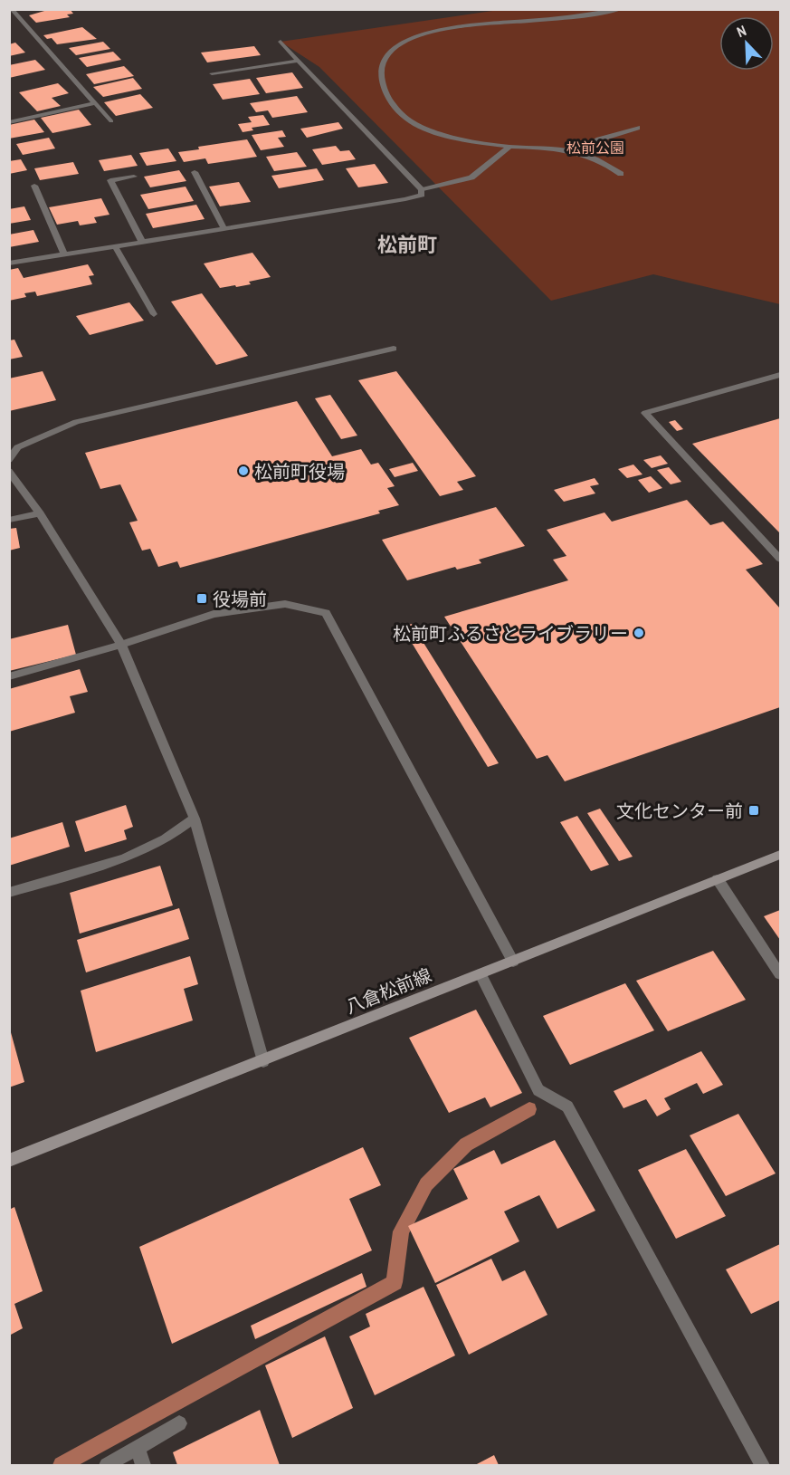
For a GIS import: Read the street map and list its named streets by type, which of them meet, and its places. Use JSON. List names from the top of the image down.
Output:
{
  "streets": {
    "main road": ["八倉松前線"]
  },
  "districts": ["松前町"],
  "parks": ["松前公園"],
  "places": {
    "other": ["松前町役場", "松前町ふるさとライブラリー"],
    "transit": ["役場前", "文化センター前"]
  },
  "north": "top left"
}
